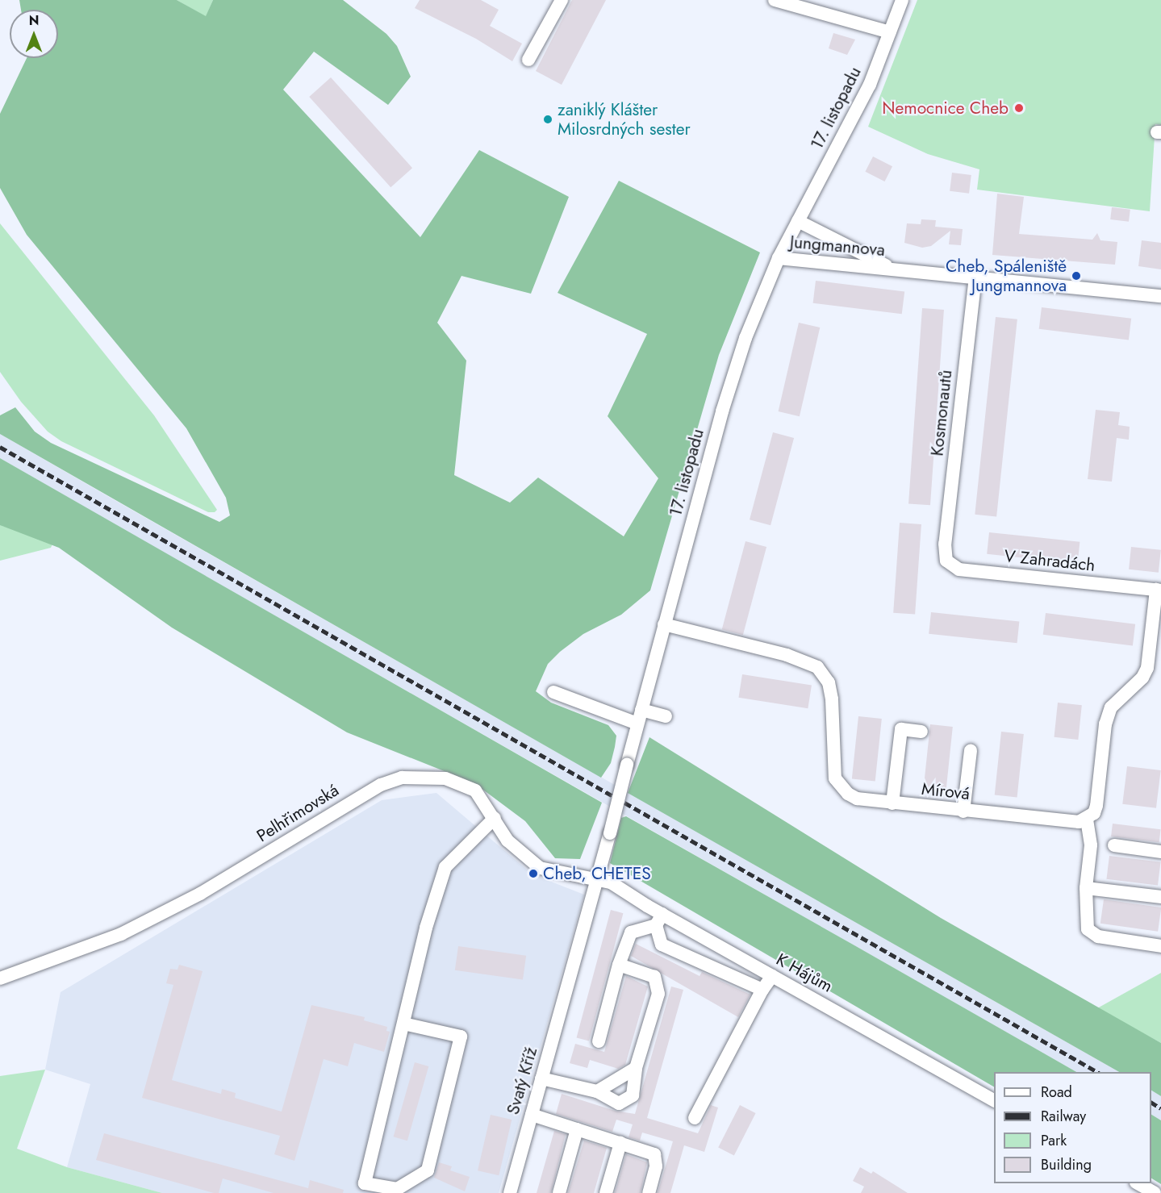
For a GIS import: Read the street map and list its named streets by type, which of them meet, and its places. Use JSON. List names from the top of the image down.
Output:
{
  "streets": {
    "street": [
      "17. listopadu",
      "Jungmannova",
      "Kosmonautů",
      "V Zahradách",
      "Mírová",
      "Pelhřimovská",
      "K Hájům",
      "Svatý Kříž"
    ]
  },
  "crossings": [
    ["17. listopadu", "Jungmannova"],
    ["17. listopadu", "Mírová"],
    ["17. listopadu", "Pelhřimovská"],
    ["17. listopadu", "K Hájům"],
    ["17. listopadu", "Svatý Kříž"],
    ["Jungmannova", "Kosmonautů"],
    ["Kosmonautů", "V Zahradách"],
    ["Pelhřimovská", "K Hájům"]
  ],
  "places": [
    "Nemocnice Cheb",
    "zaniklý Klášter Milosrdných sester",
    "Cheb, Spáleniště Jungmannova",
    "Cheb, CHETES"
  ],
  "legend": [
    "Road",
    "Railway",
    "Park",
    "Building"
  ],
  "north": "top"
}
